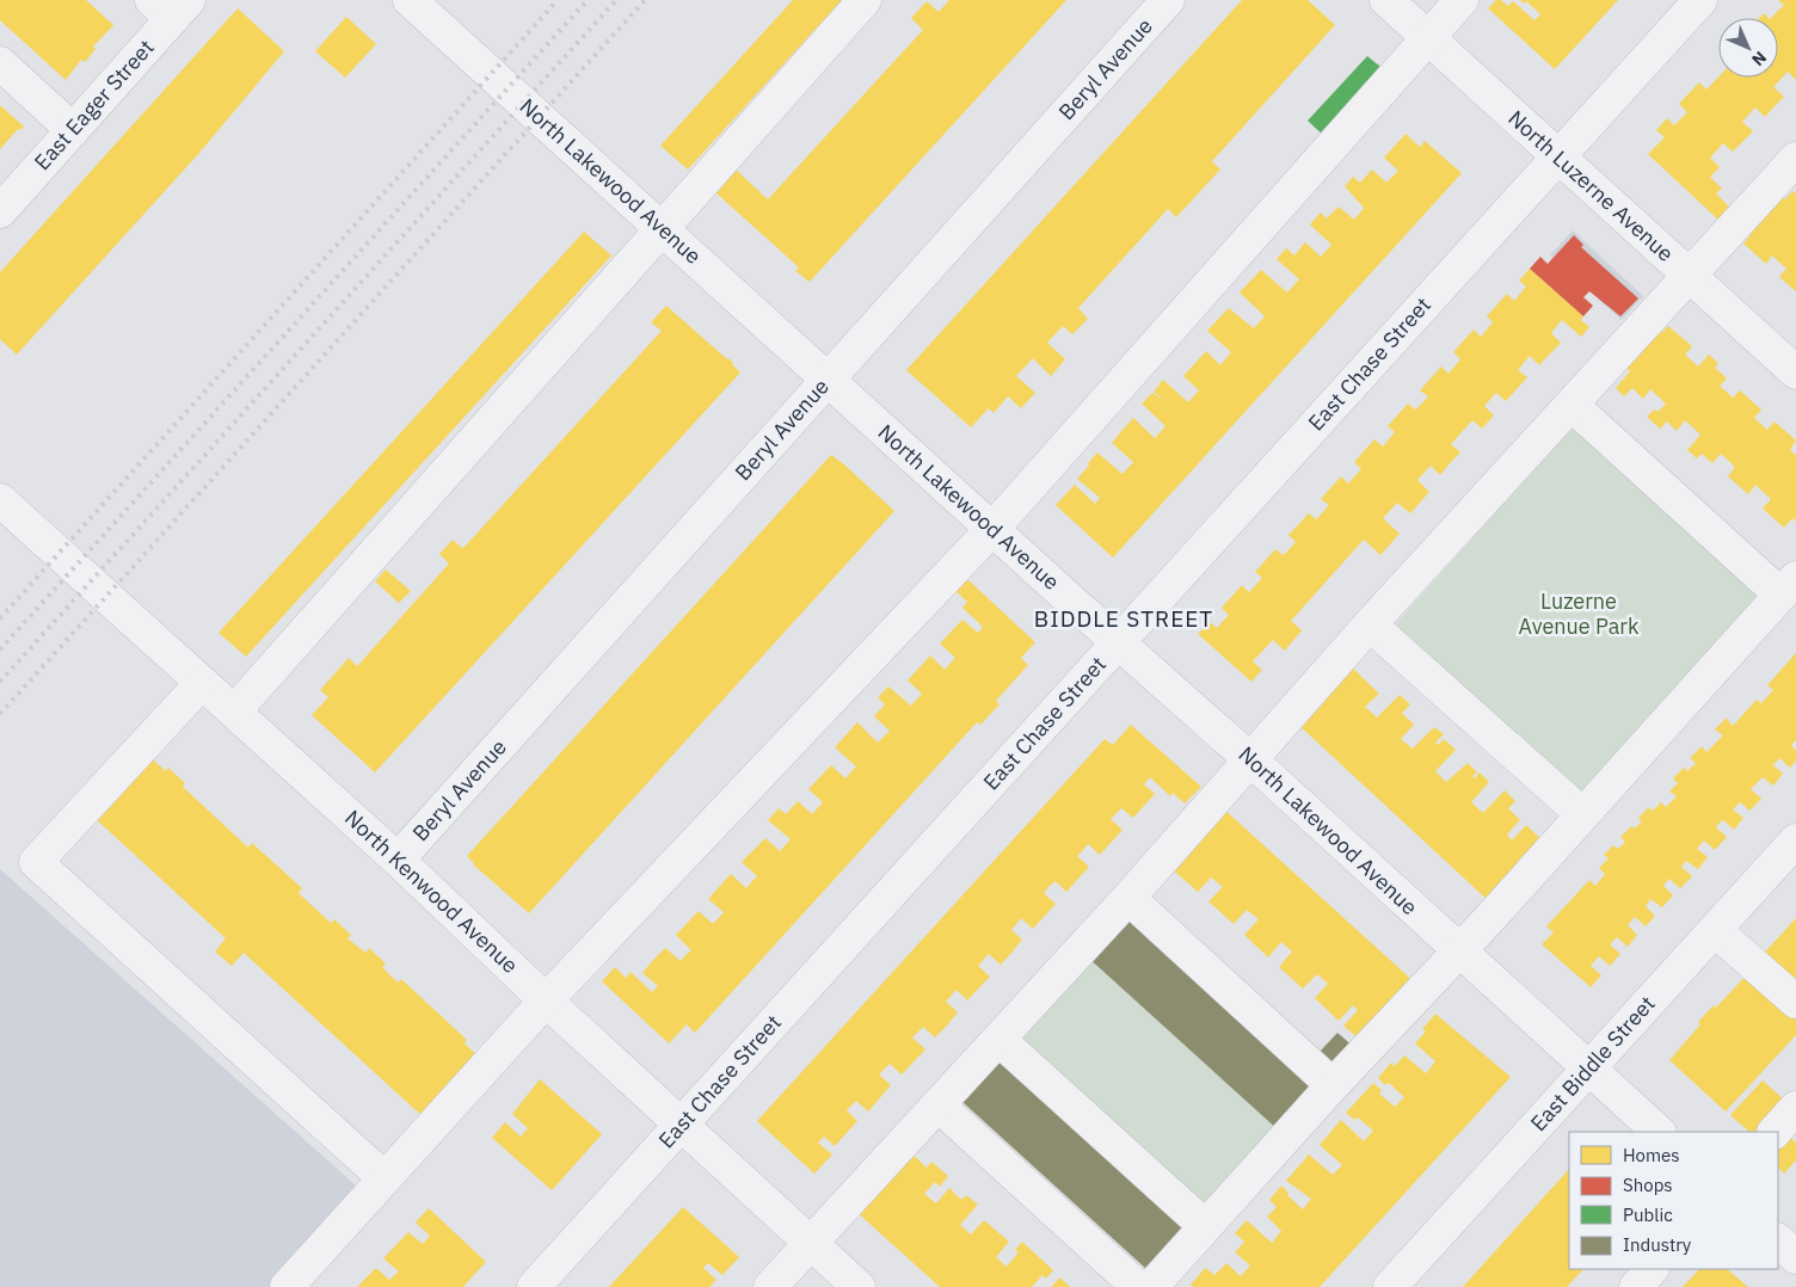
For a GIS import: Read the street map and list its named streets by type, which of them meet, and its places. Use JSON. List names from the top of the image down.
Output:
{
  "streets": {
    "street": [
      "Beryl Avenue",
      "East Eager Street",
      "North Lakewood Avenue",
      "North Luzerne Avenue",
      "East Chase Street",
      "North Kenwood Avenue",
      "East Biddle Street"
    ]
  },
  "crossings": [
    ["Beryl Avenue", "North Lakewood Avenue"],
    ["Beryl Avenue", "North Kenwood Avenue"],
    ["North Lakewood Avenue", "East Chase Street"],
    ["North Lakewood Avenue", "East Biddle Street"],
    ["North Luzerne Avenue", "East Chase Street"],
    ["East Chase Street", "North Kenwood Avenue"]
  ],
  "districts": ["BIDDLE STREET"],
  "parks": ["Luzerne Avenue Park"],
  "legend": [
    "Homes",
    "Shops",
    "Public",
    "Industry"
  ],
  "north": "bottom right"
}
